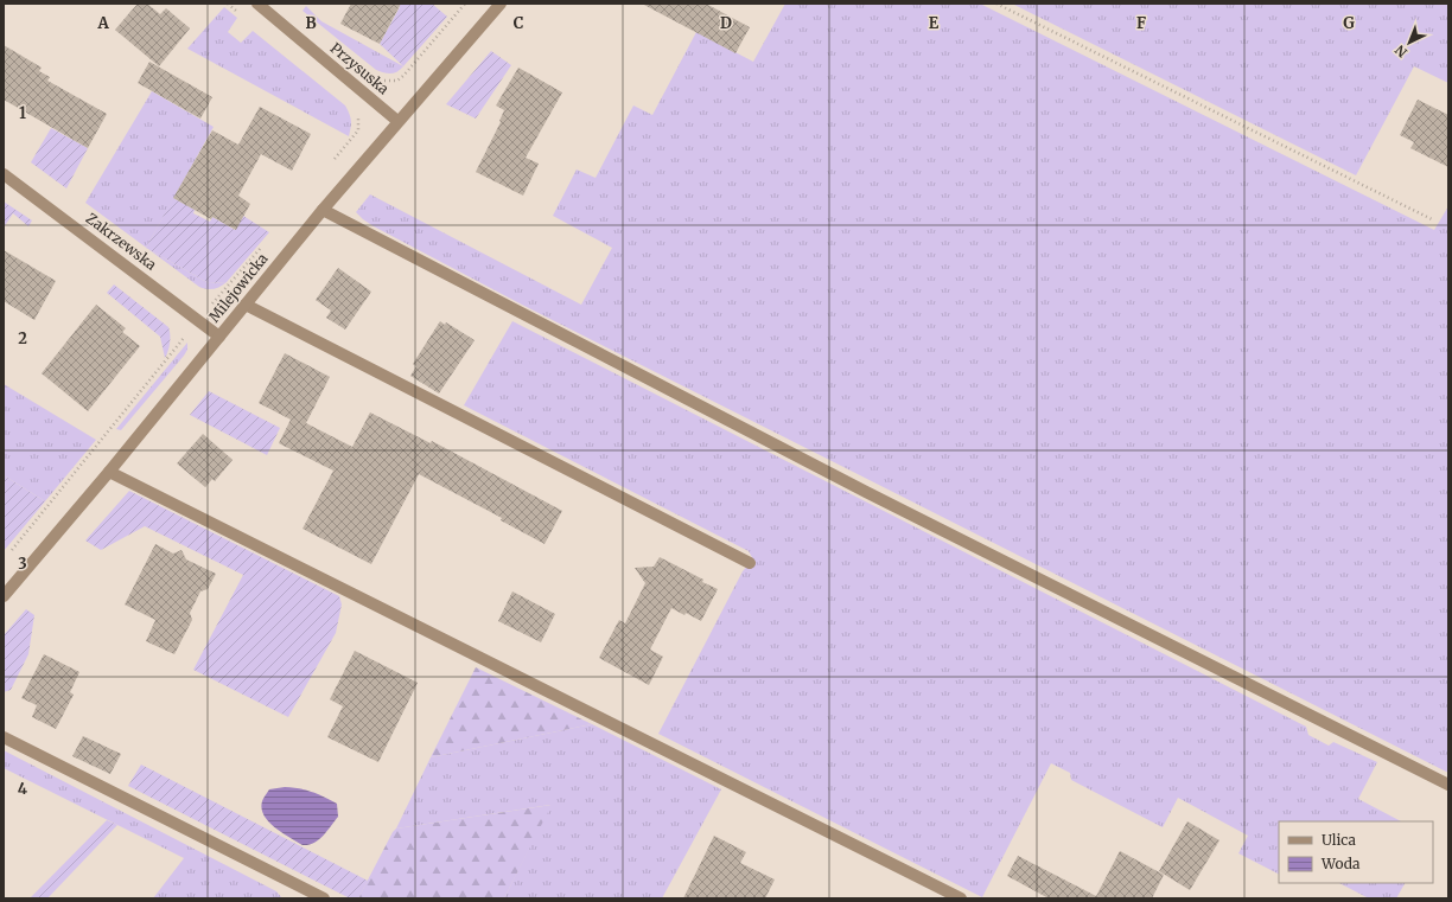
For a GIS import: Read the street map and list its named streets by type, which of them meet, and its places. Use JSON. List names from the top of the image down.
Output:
{
  "streets": {
    "street": ["Przysuska", "Zakrzewska", "Milejowicka"]
  },
  "crossings": [
    ["Przysuska", "Milejowicka"],
    ["Zakrzewska", "Milejowicka"]
  ],
  "legend": ["Ulica", "Woda"],
  "north": "bottom left",
  "grid": {
    "columns": [
      "A",
      "B",
      "C",
      "D",
      "E",
      "F",
      "G"
    ],
    "rows": [
      "1",
      "2",
      "3",
      "4"
    ]
  }
}
